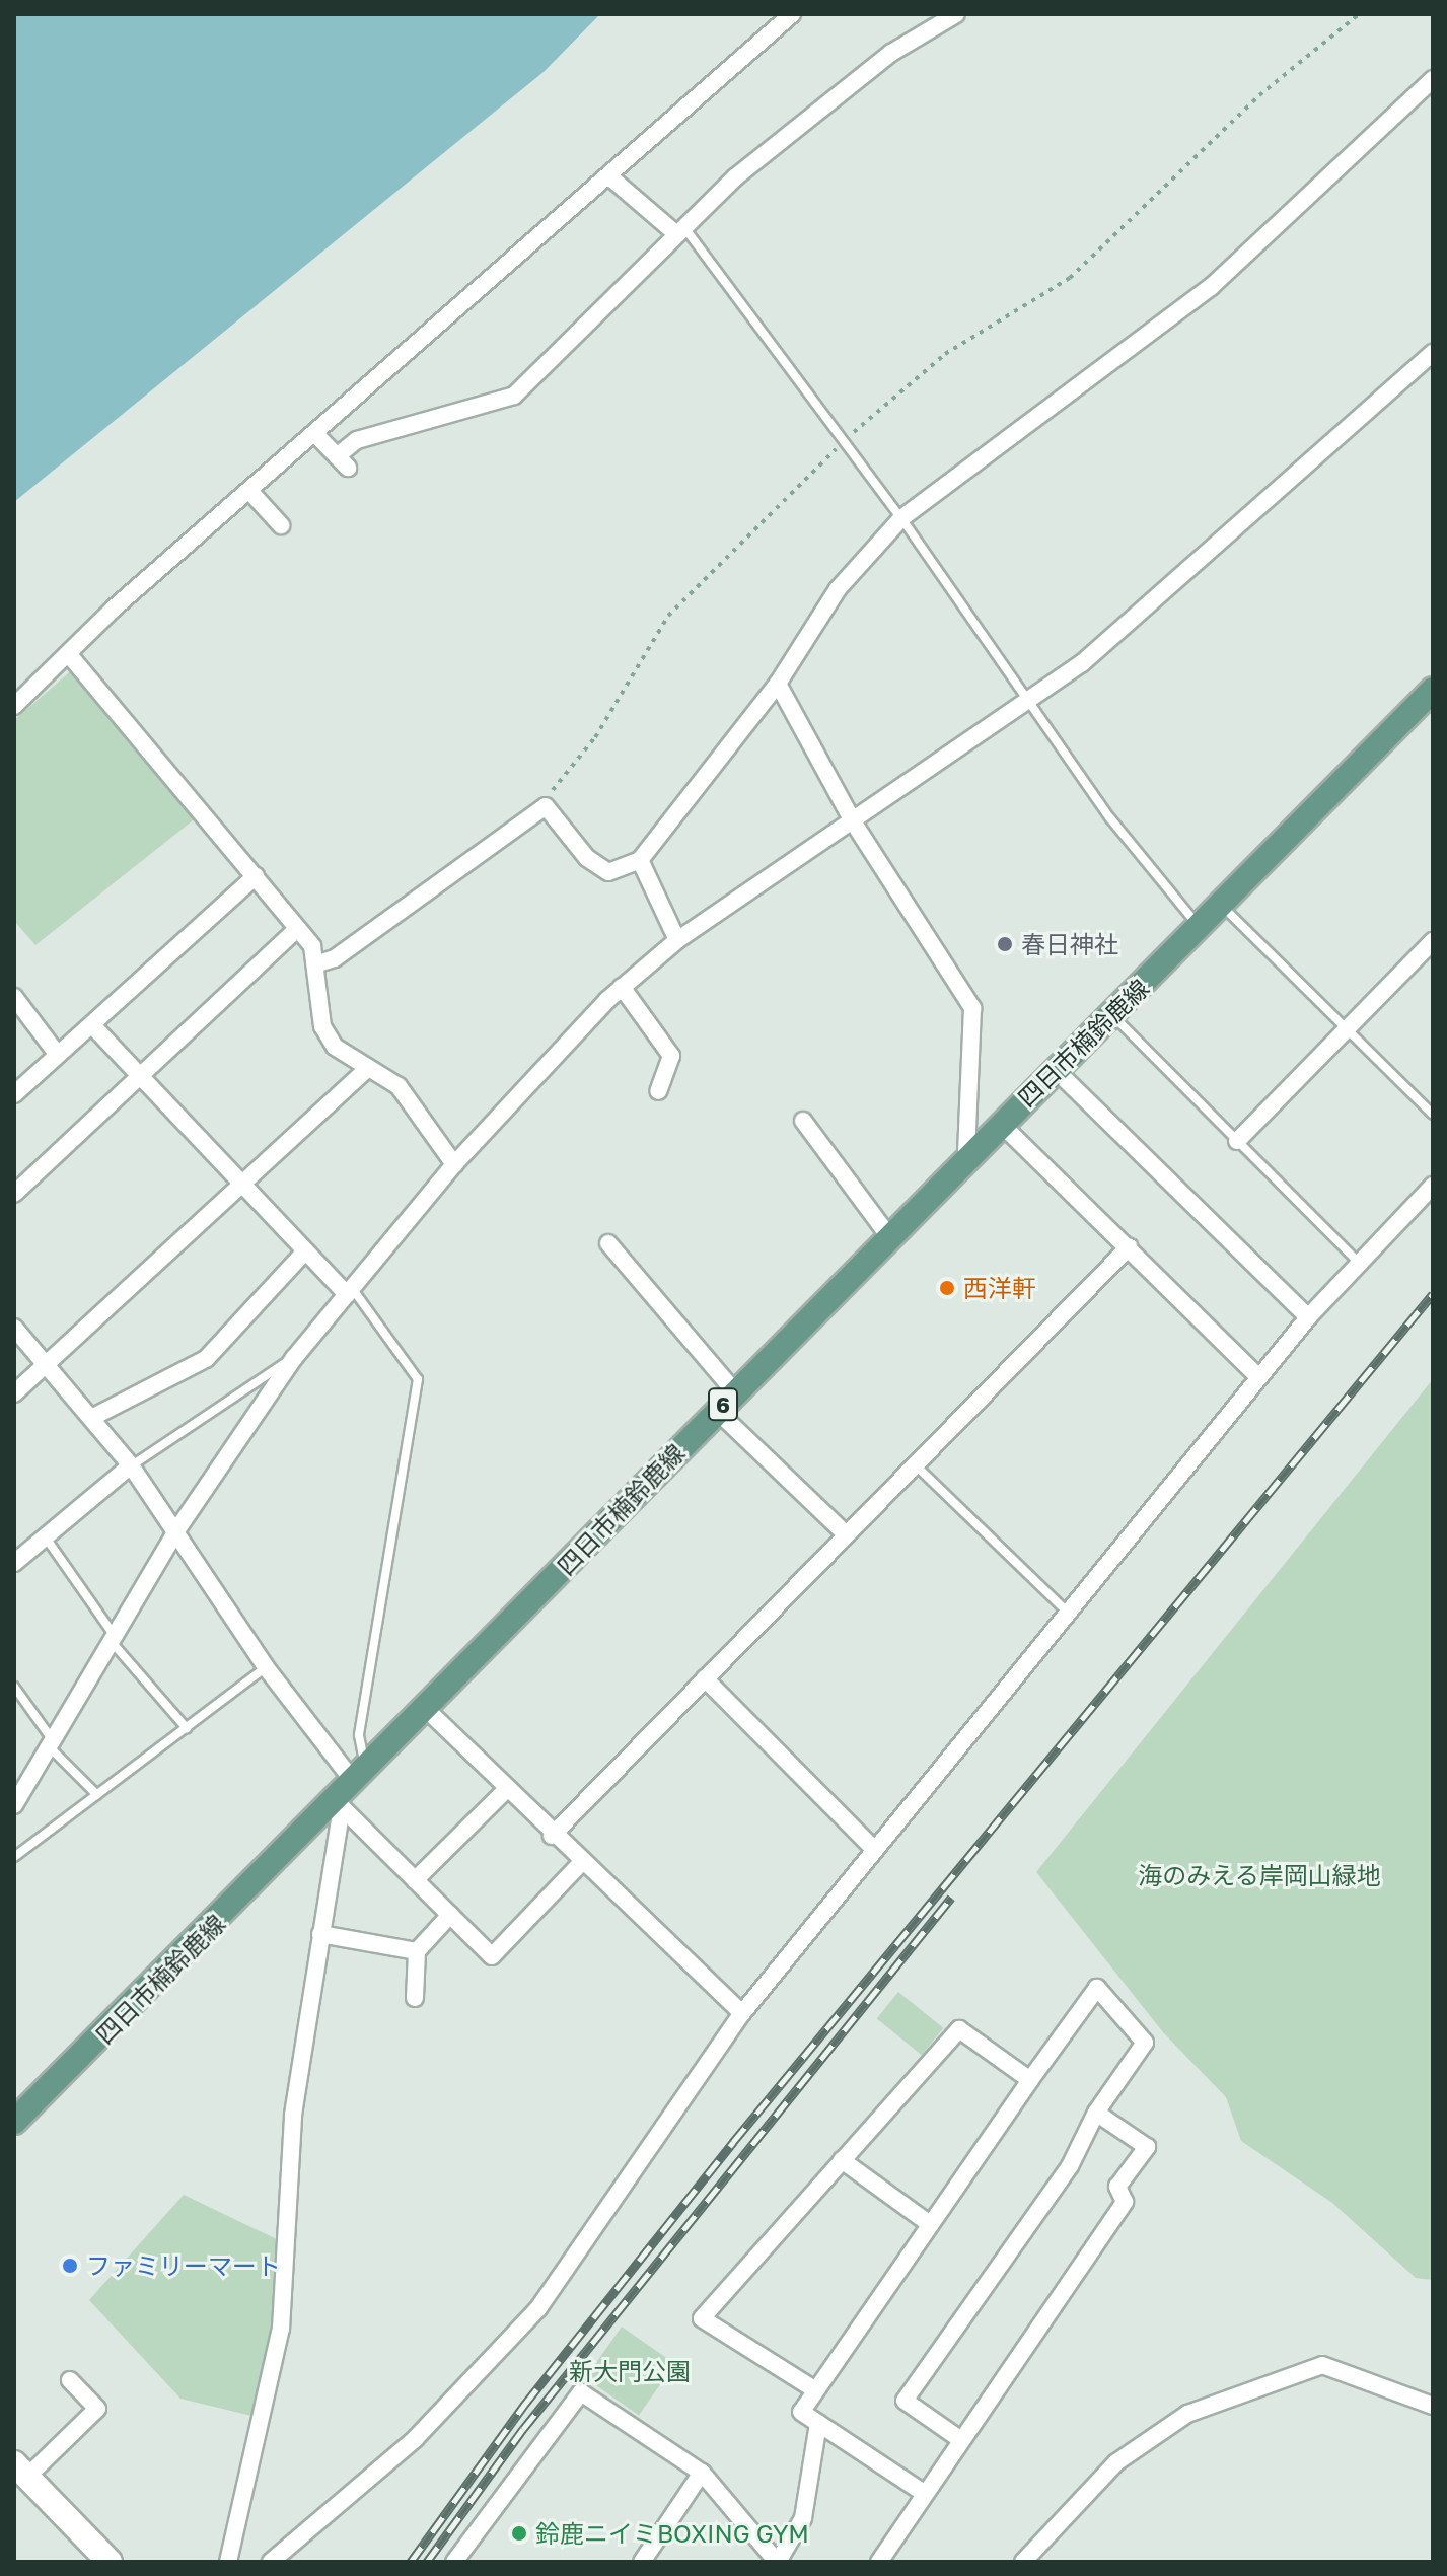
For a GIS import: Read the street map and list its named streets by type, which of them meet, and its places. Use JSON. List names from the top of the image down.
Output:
{
  "streets": {
    "main road": ["四日市楠鈴鹿線", "6"]
  },
  "parks": ["海のみえる岸岡山緑地", "新大門公園"],
  "places": [
    "春日神社",
    "西洋軒",
    "ファミリーマート",
    "鈴鹿ニイミBOXING GYM"
  ]
}
